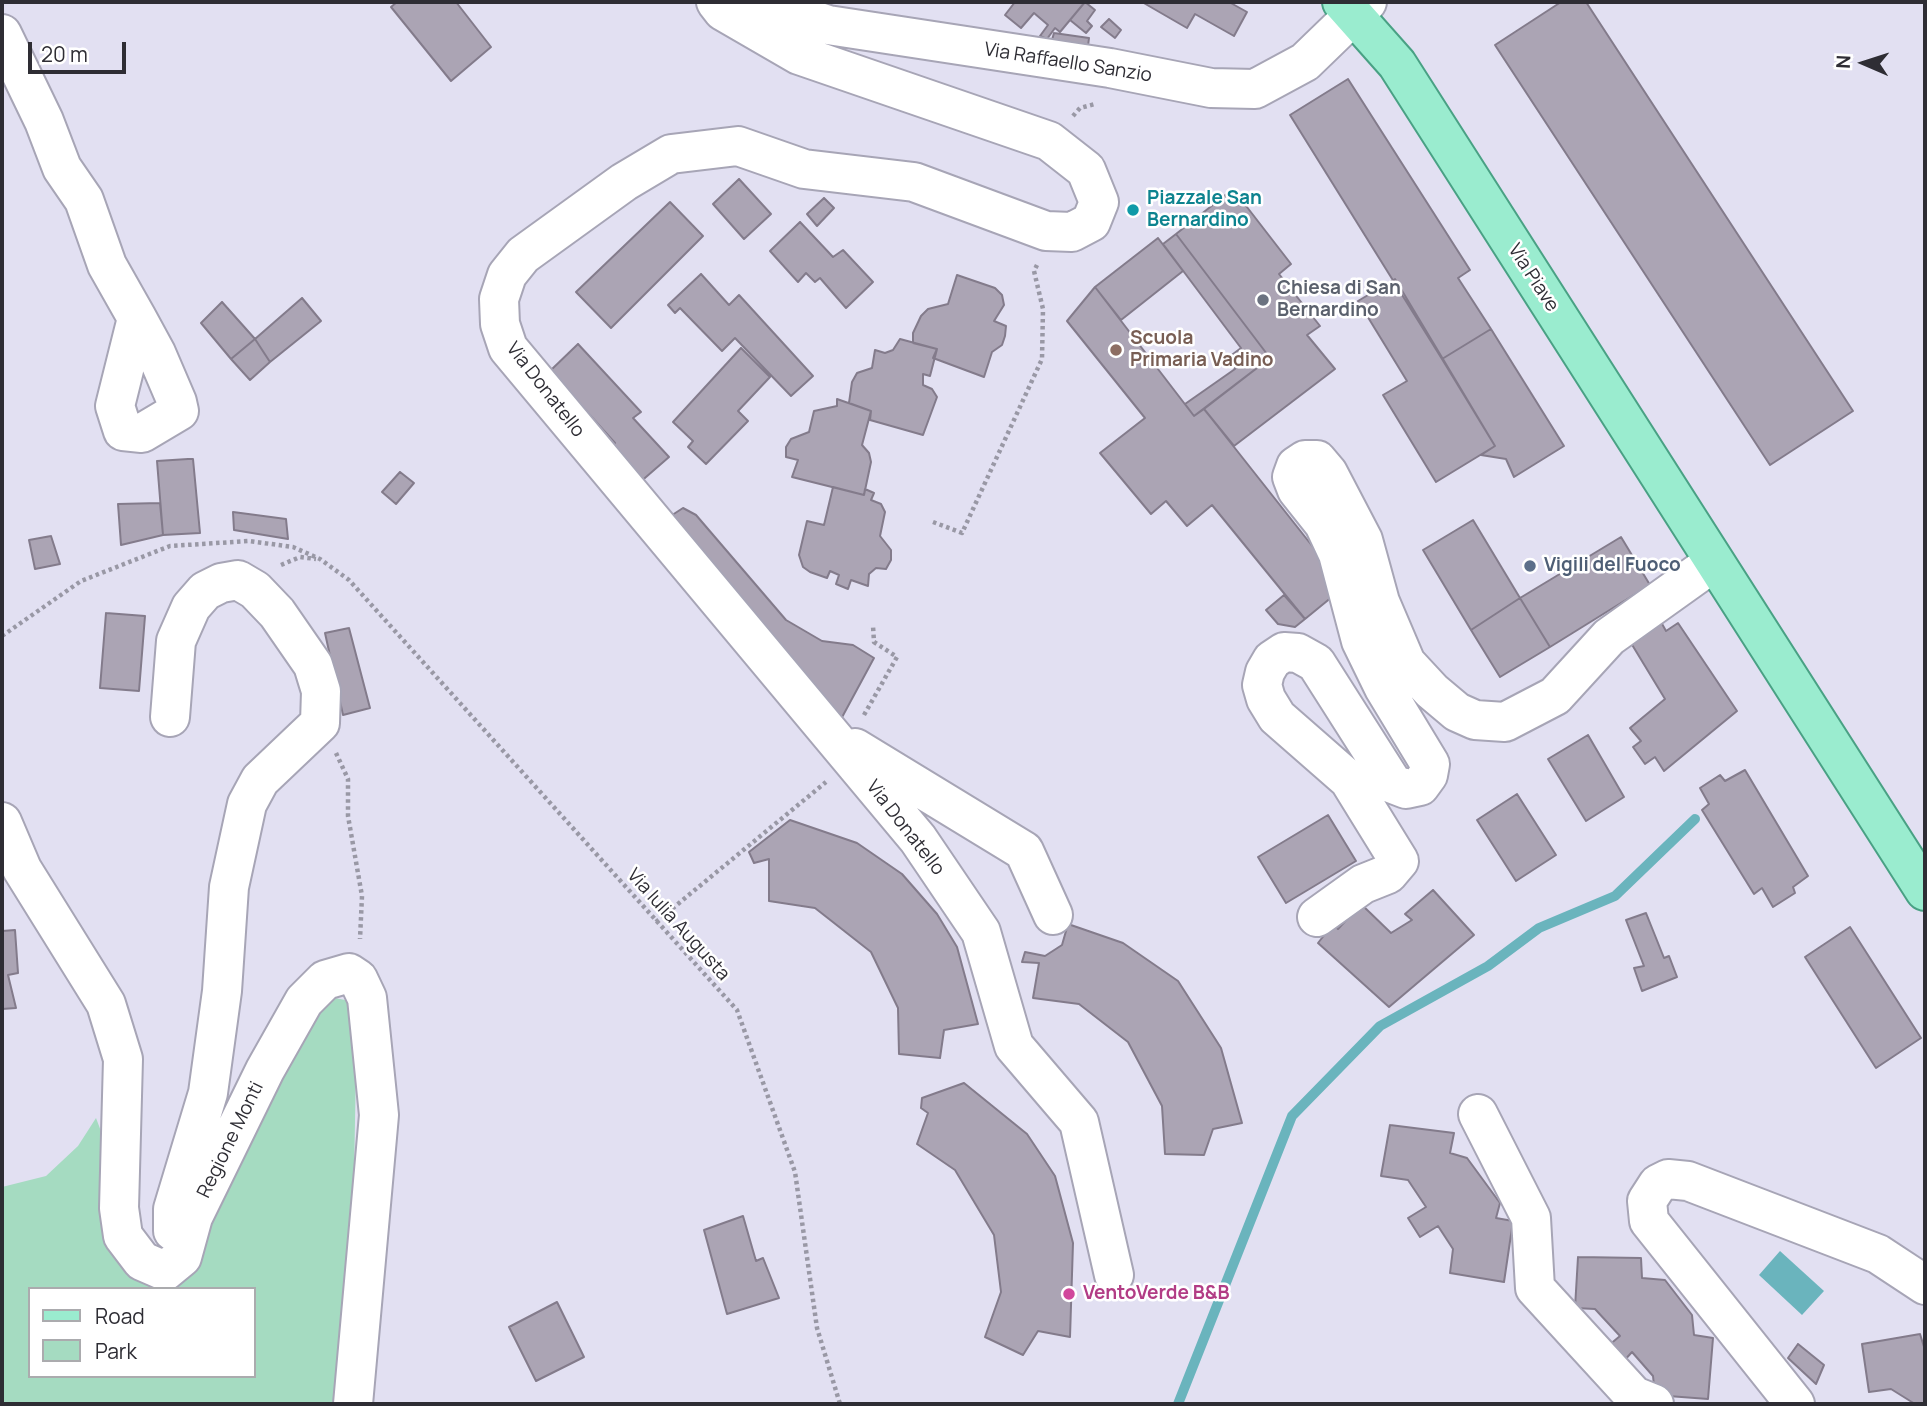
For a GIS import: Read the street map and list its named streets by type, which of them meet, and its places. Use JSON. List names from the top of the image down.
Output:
{
  "streets": {
    "main road": ["Via Piave"],
    "street": ["Via Raffaello Sanzio", "Via Donatello", "Regione Monti"],
    "path": ["Via Iulia Augusta"]
  },
  "crossings": [
    ["Via Raffaello Sanzio", "Via Piave"]
  ],
  "places": [
    "Piazzale San Bernardino",
    "Chiesa di San Bernardino",
    "Scuola Primaria Vadino",
    "Vigili del Fuoco",
    "VentoVerde B&B"
  ],
  "legend": ["Road", "Park"],
  "scale_bar": "20 m",
  "north": "left"
}
